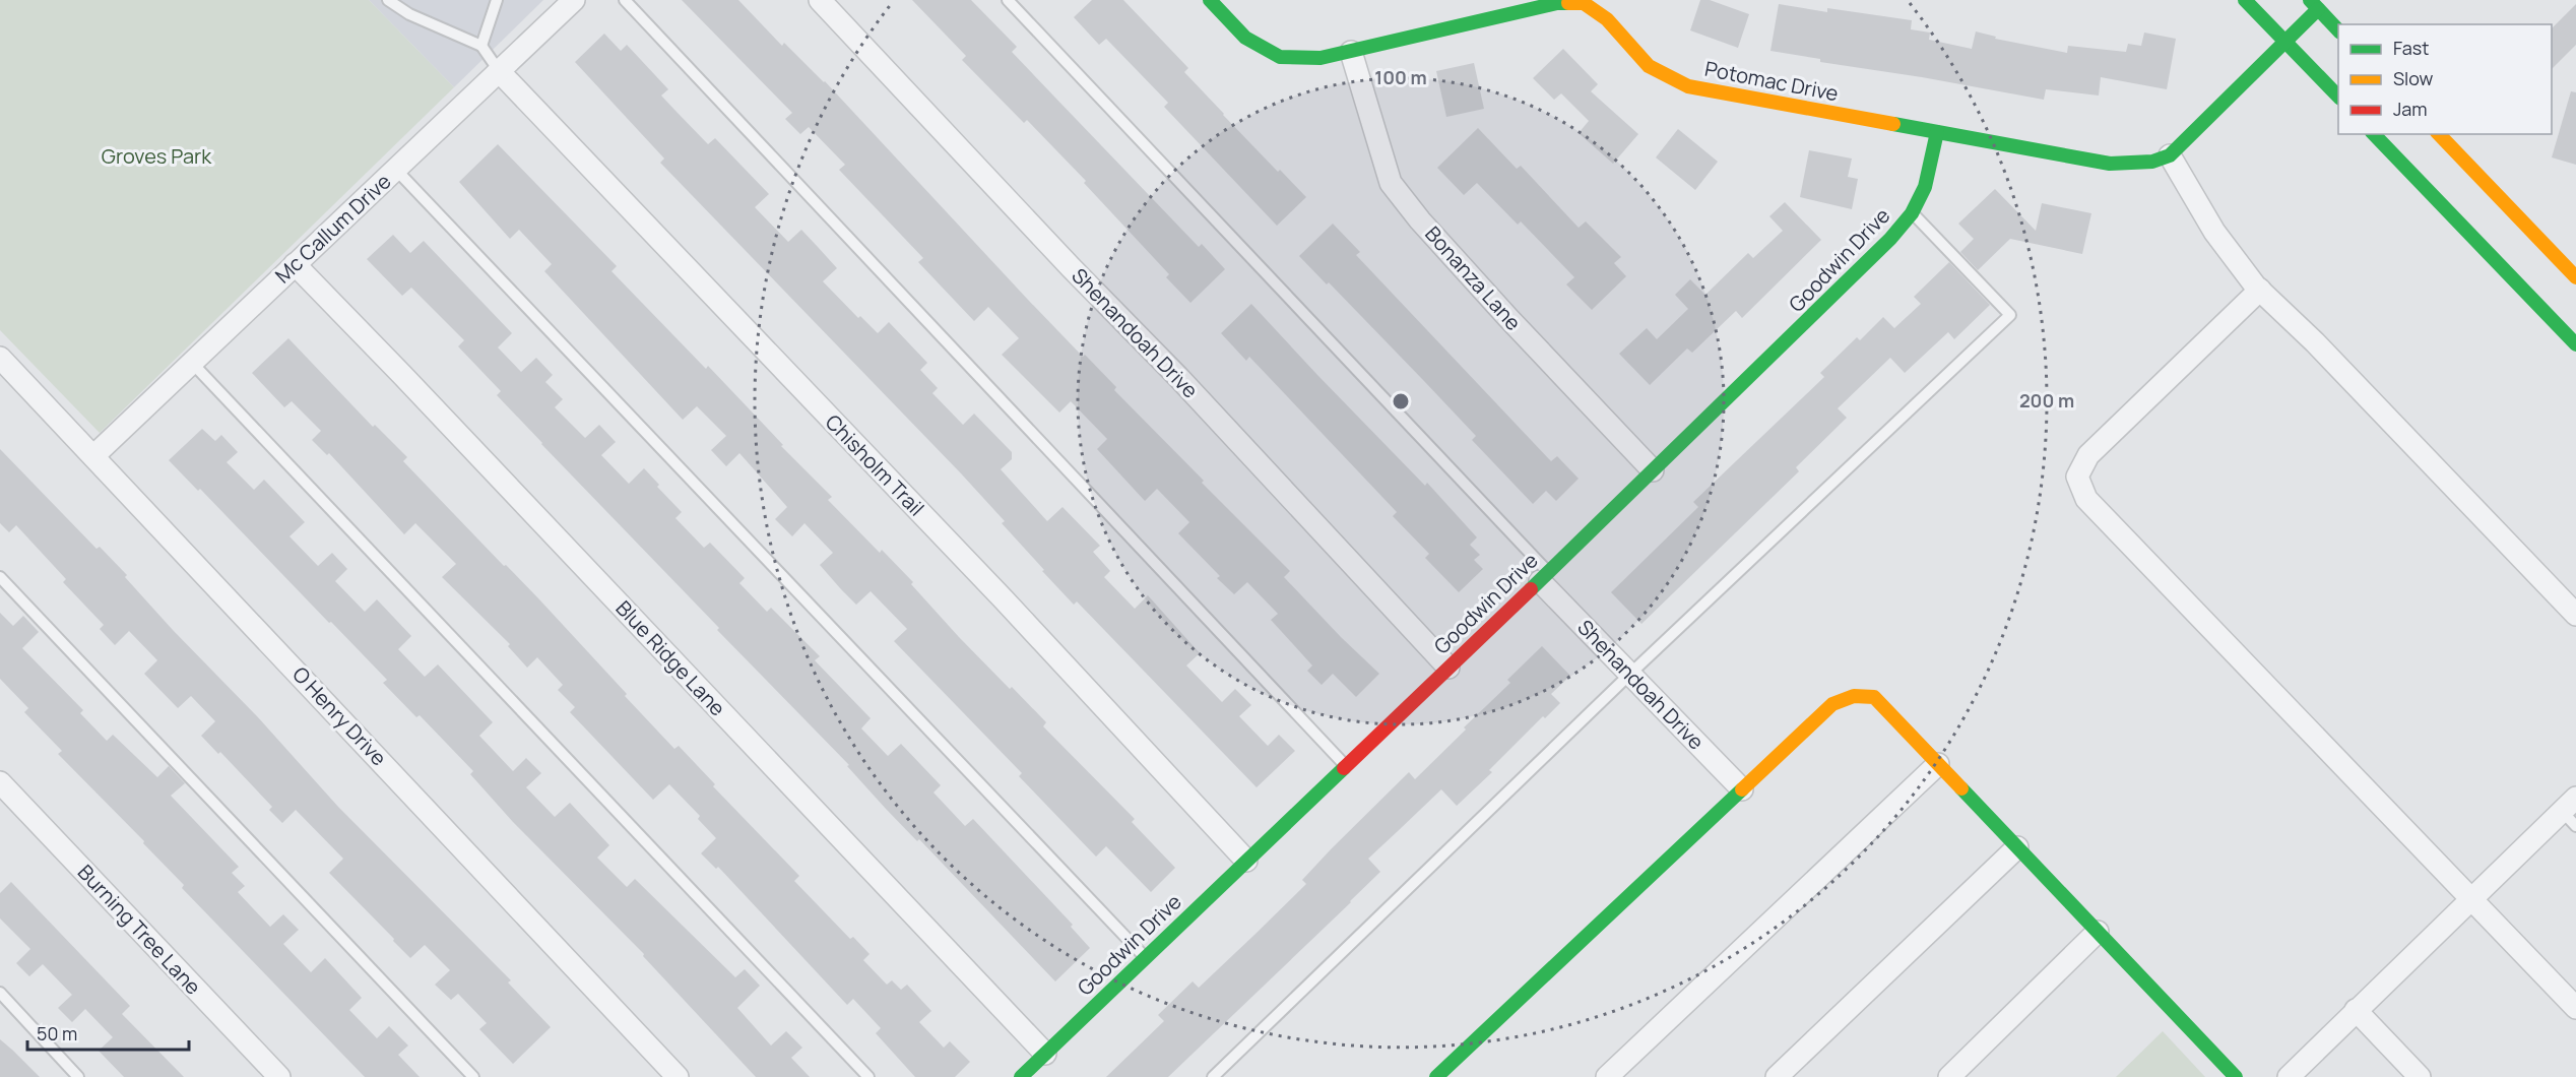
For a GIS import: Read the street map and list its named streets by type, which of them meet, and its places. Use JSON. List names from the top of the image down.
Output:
{
  "streets": {
    "street": [
      "Potomac Drive",
      "Mc Callum Drive",
      "Goodwin Drive",
      "Bonanza Lane",
      "Shenandoah Drive",
      "Chisholm Trail",
      "Blue Ridge Lane",
      "O Henry Drive",
      "Burning Tree Lane"
    ]
  },
  "crossings": [
    ["Potomac Drive", "Goodwin Drive"],
    ["Potomac Drive", "Bonanza Lane"],
    ["Mc Callum Drive", "Chisholm Trail"],
    ["Mc Callum Drive", "Blue Ridge Lane"],
    ["Mc Callum Drive", "O Henry Drive"],
    ["Goodwin Drive", "Bonanza Lane"],
    ["Goodwin Drive", "Shenandoah Drive"],
    ["Goodwin Drive", "Chisholm Trail"],
    ["Goodwin Drive", "Blue Ridge Lane"]
  ],
  "parks": ["Groves Park"],
  "legend": ["Fast", "Slow", "Jam"],
  "scale_bar": "50 m",
  "rings": ["100 m", "200 m"]
}
